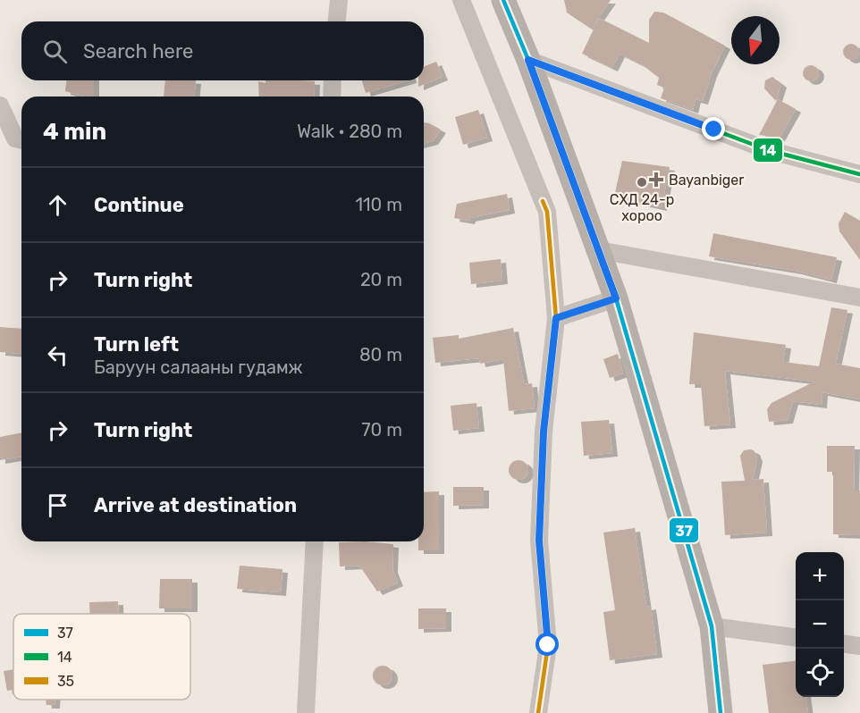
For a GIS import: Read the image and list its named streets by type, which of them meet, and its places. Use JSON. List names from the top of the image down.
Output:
{
  "places": {
    "health": ["Bayanbiger"],
    "other": ["СХД 24-р хороо"]
  },
  "lines": ["transit line 37", "transit line 14", "transit line 35"],
  "legend": ["37", "14", "35"],
  "north": "bottom",
  "page": {
    "search": "Search here",
    "heading": ["4 min", "Walk · 280 m"],
    "list": [
      ["Continue", "110 m"],
      ["Turn right", "20 m"],
      ["Turn left", "Баруун салааны гудамж", "80 m"],
      ["Turn right", "70 m"],
      "Arrive at destination"
    ],
    "map_buttons": ["+", "−"]
  }
}
